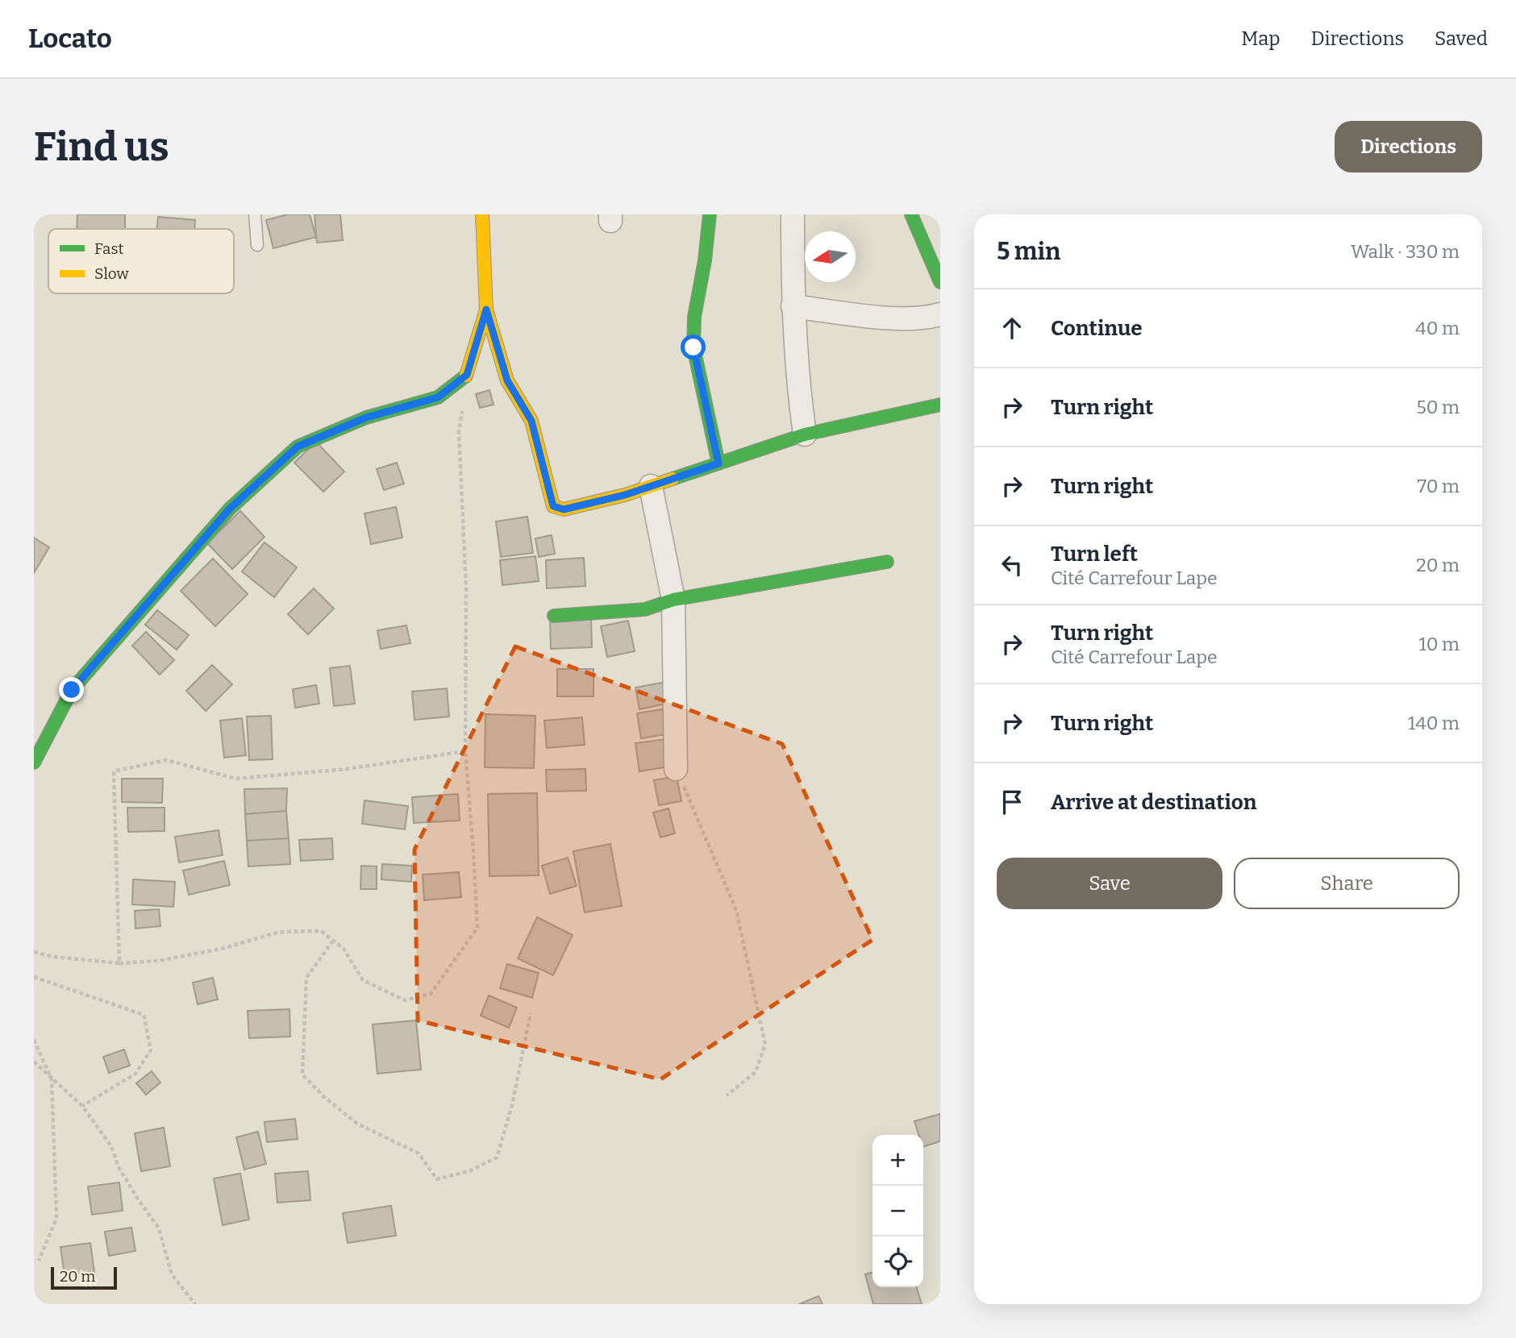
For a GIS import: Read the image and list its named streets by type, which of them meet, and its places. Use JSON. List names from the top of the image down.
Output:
{
  "legend": ["Fast", "Slow"],
  "scale_bar": "20 m",
  "north": "left",
  "page": {
    "header": "Locato",
    "nav": ["Map", "Directions", "Saved"],
    "buttons": [
      "Directions",
      ["Save", "Share"]
    ],
    "title": "Find us",
    "heading": ["5 min", "Walk · 330 m"],
    "list": [
      ["Continue", "40 m"],
      ["Turn right", "50 m"],
      ["Turn right", "70 m"],
      ["Turn left", "Cité Carrefour Lape", "20 m"],
      ["Turn right", "Cité Carrefour Lape", "10 m"],
      ["Turn right", "140 m"],
      "Arrive at destination"
    ],
    "map_buttons": ["+", "−"],
    "scale": "20 m"
  }
}
